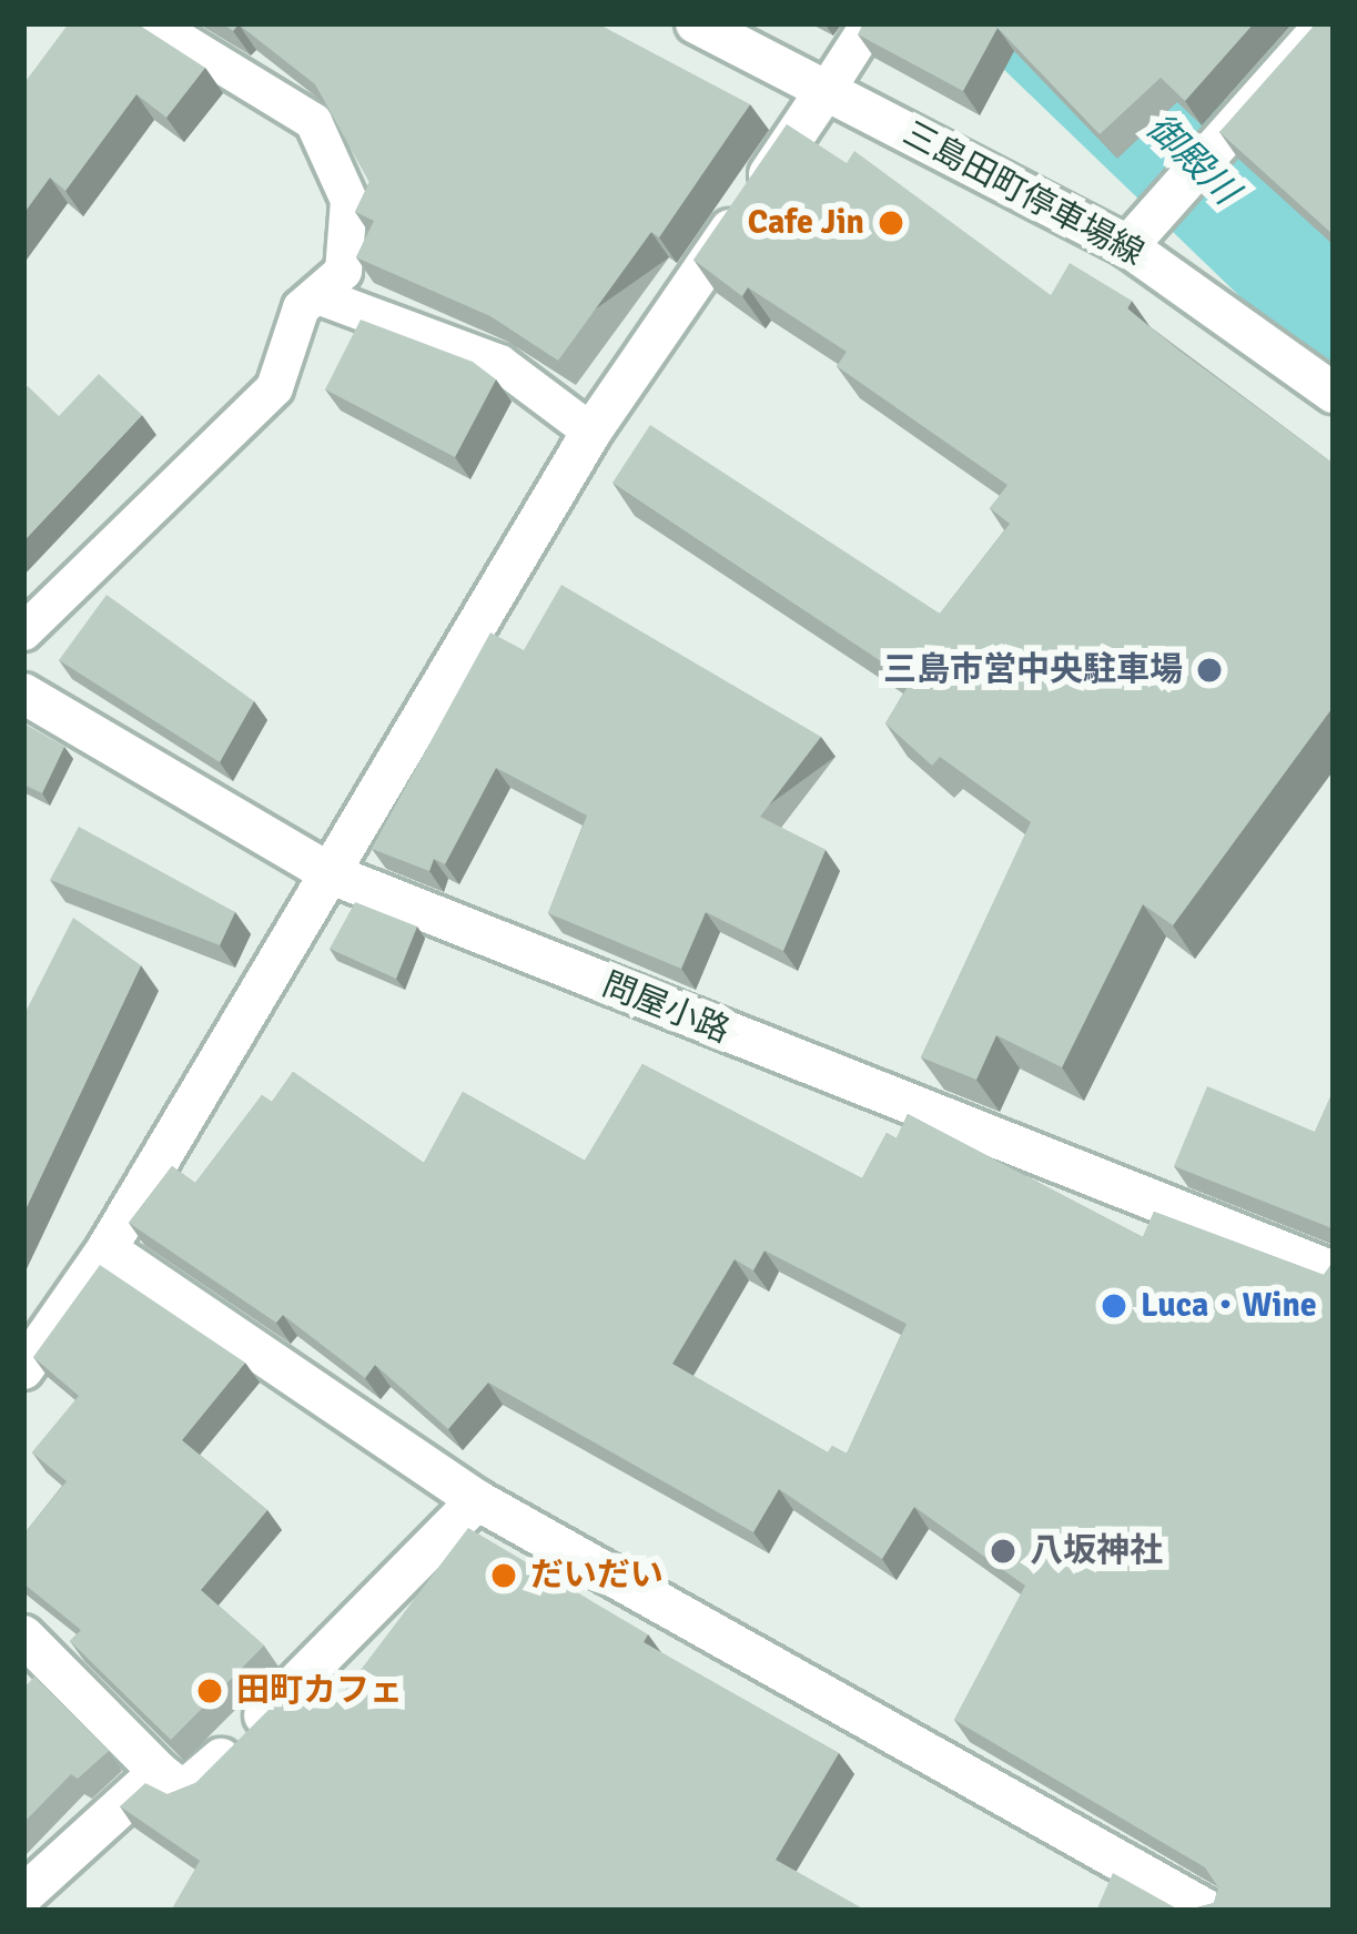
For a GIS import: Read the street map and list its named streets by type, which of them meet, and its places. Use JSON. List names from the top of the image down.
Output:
{
  "streets": {
    "street": ["三島田町停車場線", "問屋小路"]
  },
  "water": ["御殿川"],
  "places": [
    "Cafe Jin",
    "三島市営中央駐車場",
    "Luca・Wine",
    "八坂神社",
    "だいだい",
    "田町カフェ"
  ]
}
